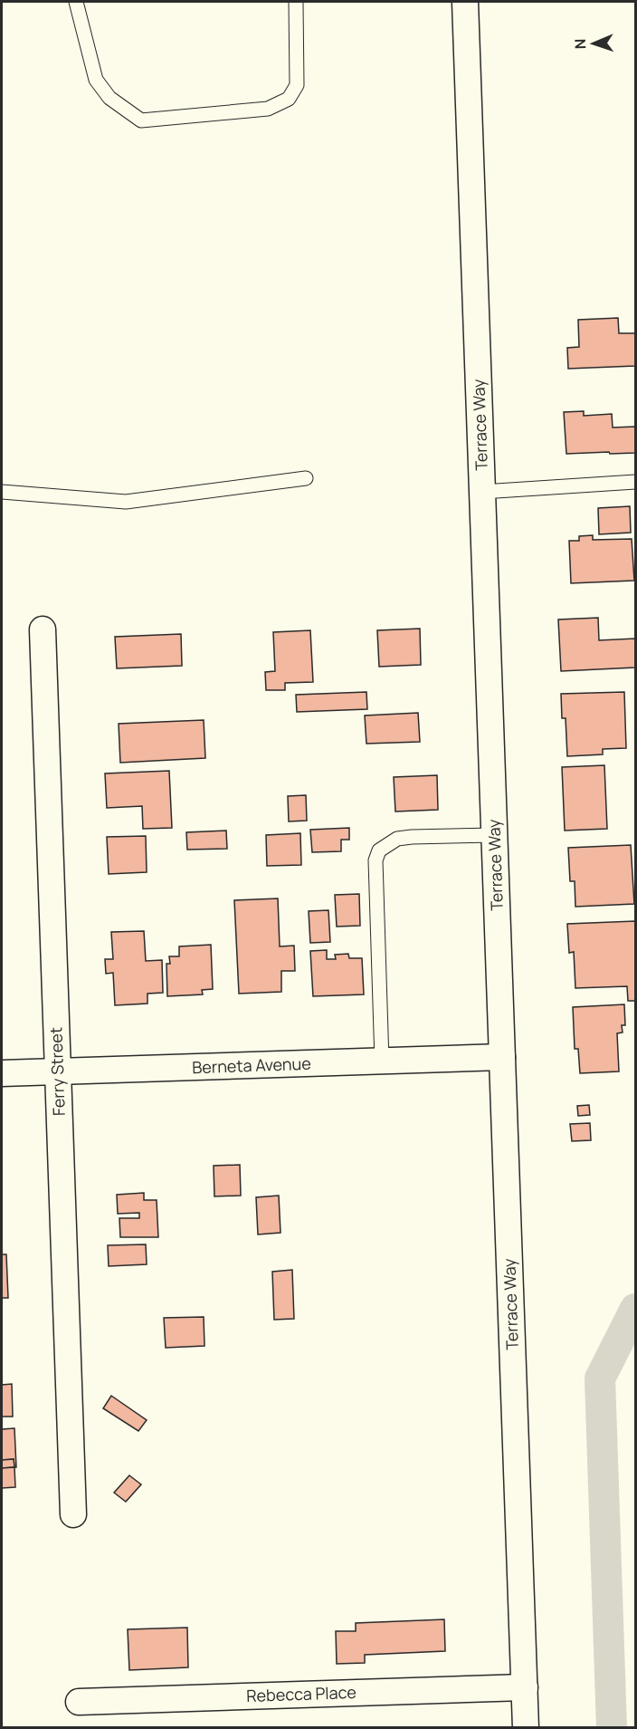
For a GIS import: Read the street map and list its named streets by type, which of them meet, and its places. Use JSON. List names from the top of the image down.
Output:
{
  "streets": {
    "street": [
      "Terrace Way",
      "Berneta Avenue",
      "Ferry Street",
      "Rebecca Place"
    ]
  },
  "crossings": [
    ["Terrace Way", "Berneta Avenue"],
    ["Terrace Way", "Rebecca Place"],
    ["Berneta Avenue", "Ferry Street"]
  ],
  "north": "left"
}
